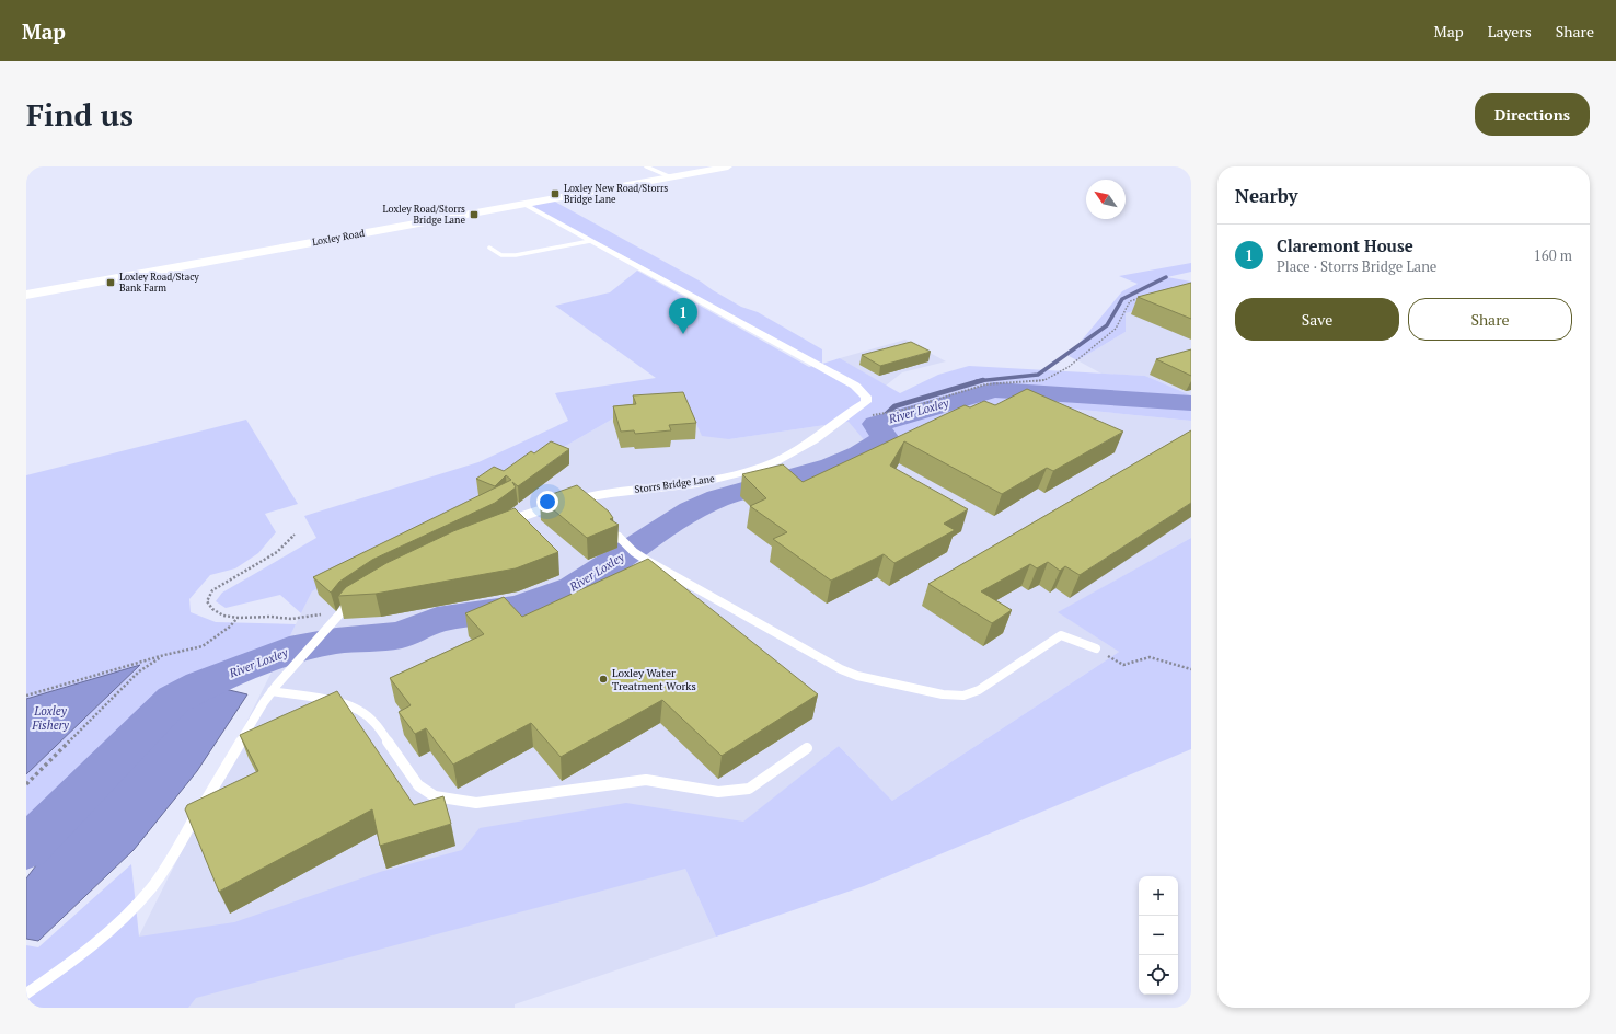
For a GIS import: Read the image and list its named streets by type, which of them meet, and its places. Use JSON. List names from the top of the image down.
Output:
{
  "streets": {
    "main road": ["Loxley Road"],
    "street": ["Storrs Bridge Lane"]
  },
  "crossings": [
    ["Loxley Road", "Storrs Bridge Lane"]
  ],
  "water": ["River Loxley", "Loxley Fishery"],
  "places": {
    "transit": ["Loxley New Road/Storrs Bridge Lane", "Loxley Road/Storrs Bridge Lane", "Loxley Road/Stacy Bank Farm"],
    "other": ["Loxley Water Treatment Works"]
  },
  "north": "top left",
  "page": {
    "header": "Map",
    "nav": ["Map", "Layers", "Share"],
    "buttons": [
      "Directions",
      ["Save", "Share"]
    ],
    "title": "Find us",
    "heading": "Nearby",
    "list": [
      {
        "mark": "1",
        "name": "Claremont House",
        "note": "Place · Storrs Bridge Lane",
        "value": "160 m"
      }
    ],
    "pins": "1",
    "map_buttons": ["+", "−"]
  }
}
